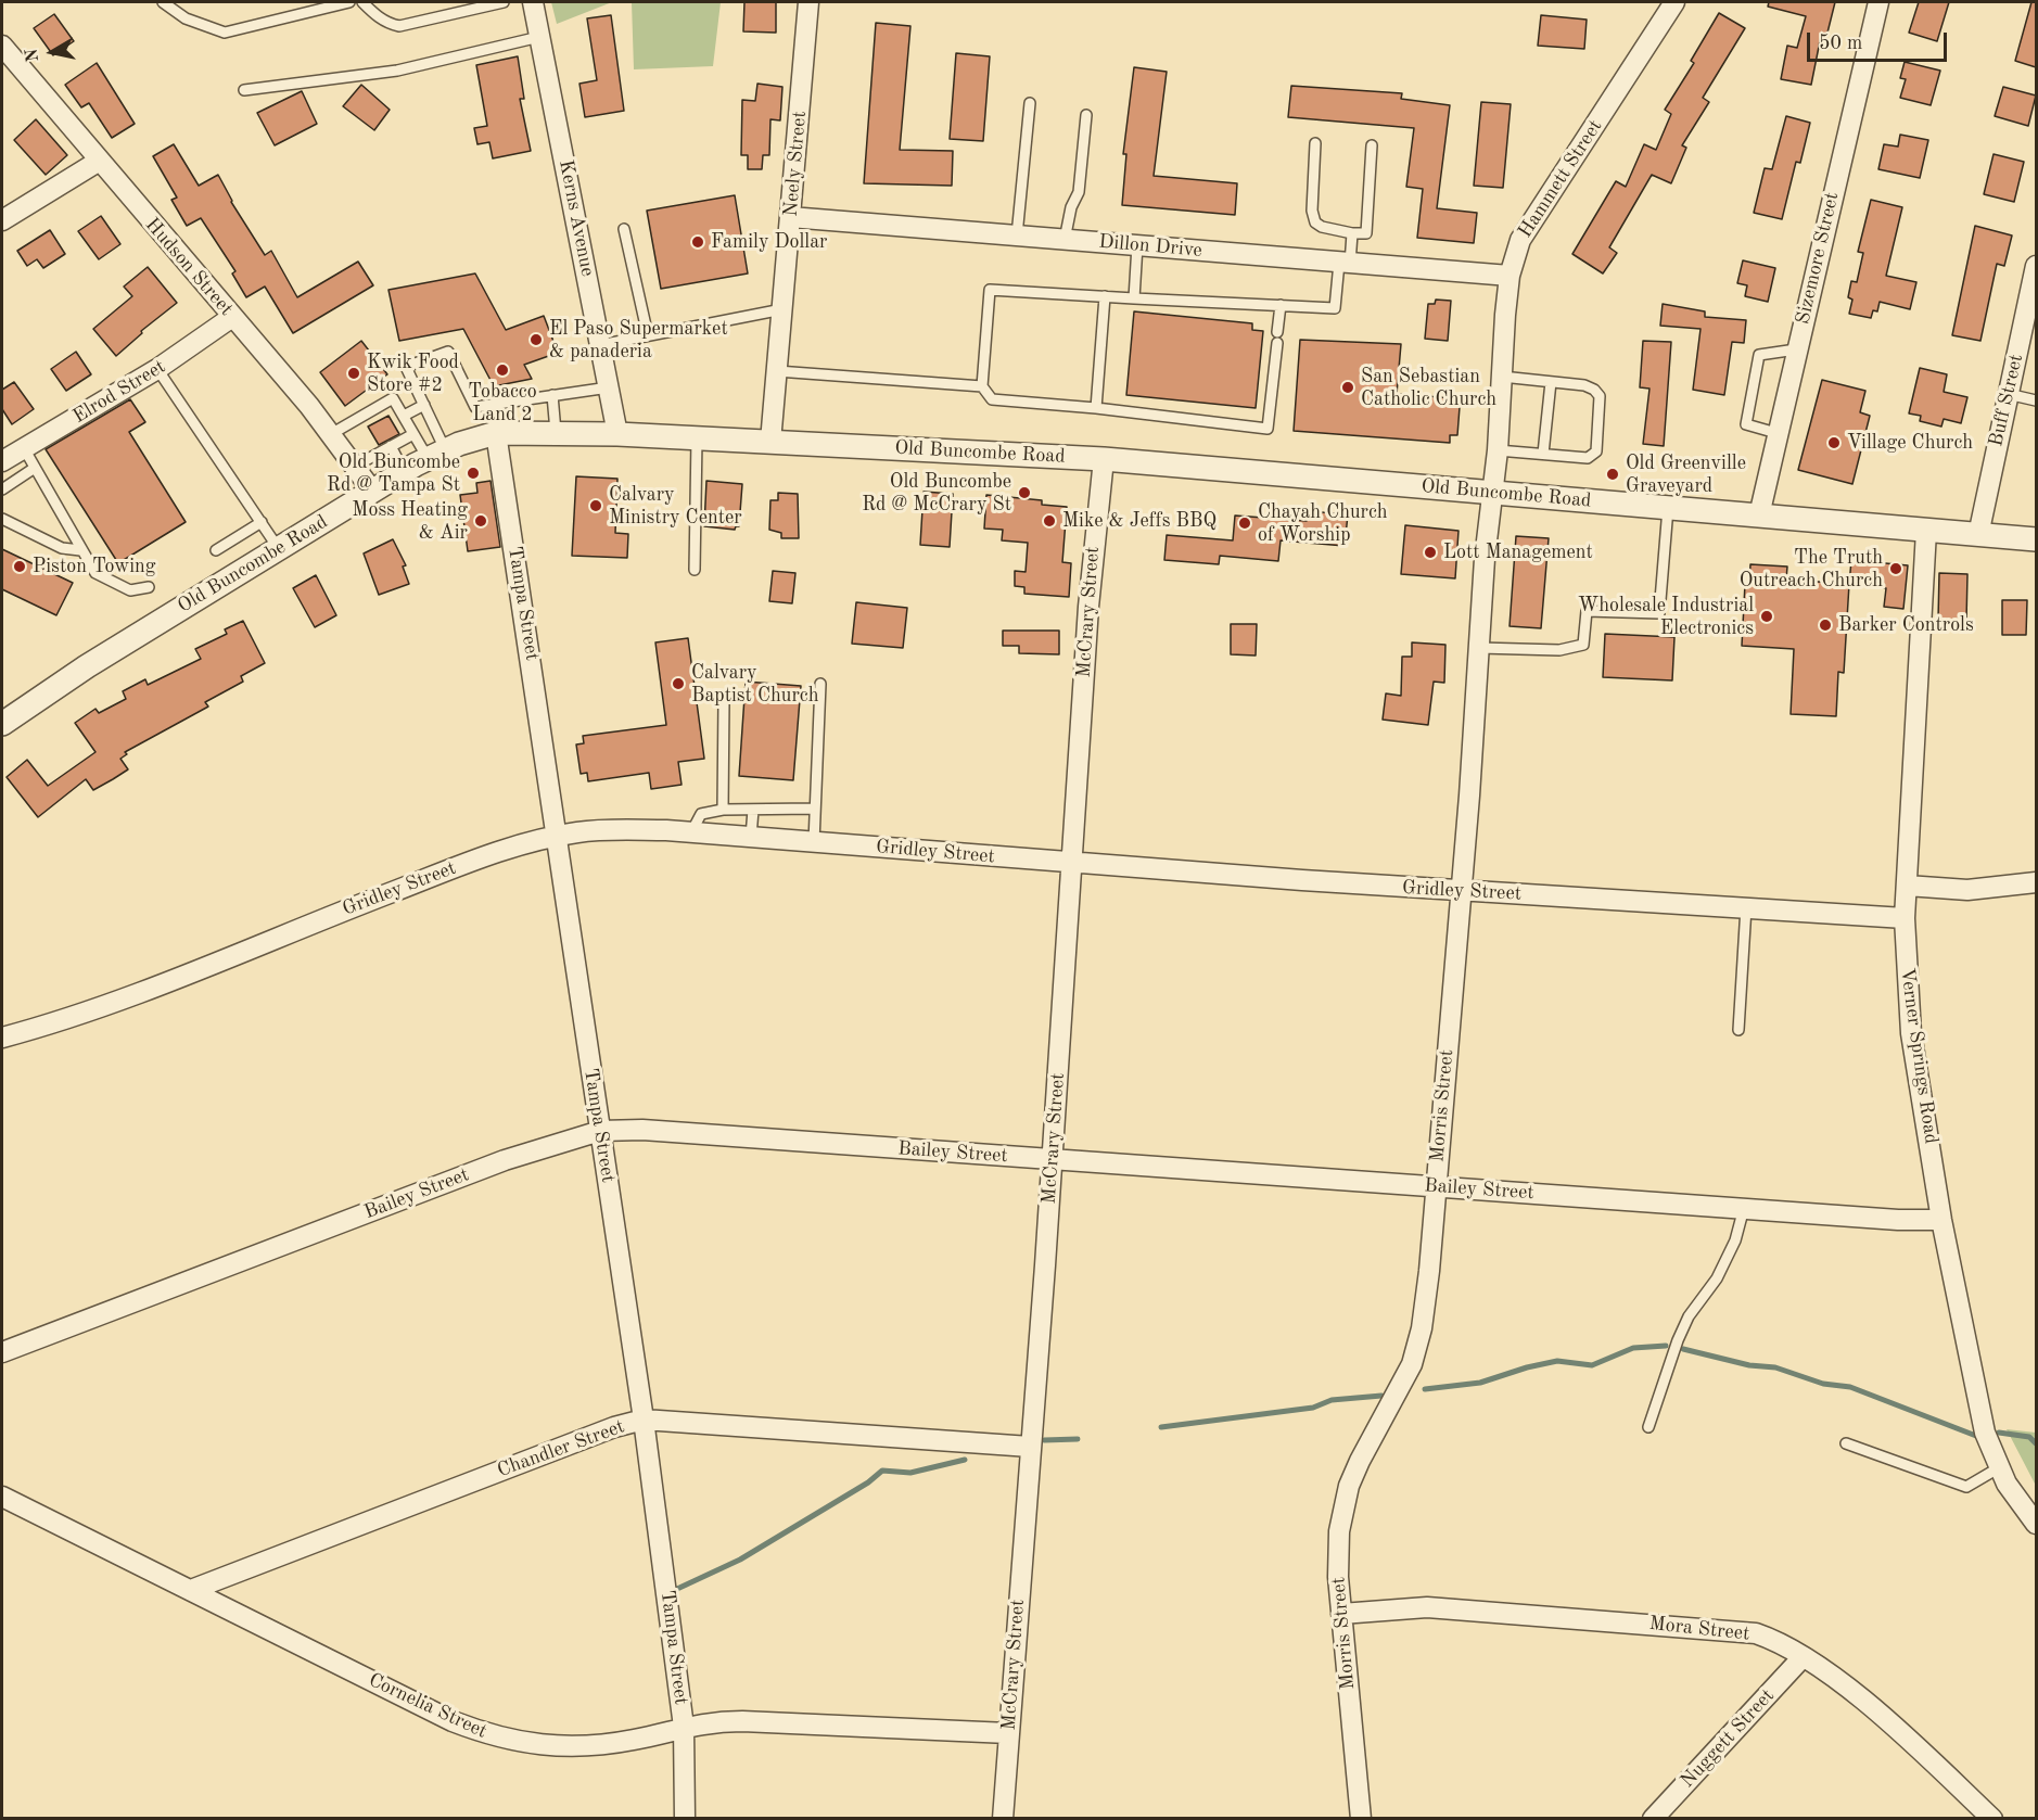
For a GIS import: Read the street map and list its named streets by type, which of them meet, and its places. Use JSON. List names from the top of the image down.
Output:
{
  "streets": {
    "street": [
      "Neely Street",
      "Hammett Street",
      "Kerns Avenue",
      "Dillon Drive",
      "Sizemore Street",
      "Hudson Street",
      "Elrod Street",
      "Buff Street",
      "Old Buncombe Road",
      "Tampa Street",
      "McCrary Street",
      "Gridley Street",
      "Verner Springs Road",
      "Morris Street",
      "Bailey Street",
      "Chandler Street",
      "Mora Street",
      "Cornelia Street",
      "Nuggett Street"
    ]
  },
  "crossings": [
    ["Neely Street", "Dillon Drive"],
    ["Neely Street", "Old Buncombe Road"],
    ["Hammett Street", "Dillon Drive"],
    ["Hammett Street", "Old Buncombe Road"],
    ["Hammett Street", "Morris Street"],
    ["Kerns Avenue", "Old Buncombe Road"],
    ["Sizemore Street", "Old Buncombe Road"],
    ["Hudson Street", "Elrod Street"],
    ["Hudson Street", "Old Buncombe Road"],
    ["Buff Street", "Old Buncombe Road"],
    ["Old Buncombe Road", "Tampa Street"],
    ["Old Buncombe Road", "McCrary Street"],
    ["Old Buncombe Road", "Verner Springs Road"],
    ["Old Buncombe Road", "Morris Street"],
    ["Tampa Street", "Gridley Street"],
    ["Tampa Street", "Bailey Street"],
    ["Tampa Street", "Chandler Street"],
    ["Tampa Street", "Cornelia Street"],
    ["McCrary Street", "Gridley Street"],
    ["McCrary Street", "Bailey Street"],
    ["McCrary Street", "Chandler Street"],
    ["McCrary Street", "Cornelia Street"],
    ["Gridley Street", "Verner Springs Road"],
    ["Gridley Street", "Morris Street"],
    ["Verner Springs Road", "Bailey Street"],
    ["Morris Street", "Bailey Street"],
    ["Morris Street", "Mora Street"],
    ["Chandler Street", "Cornelia Street"],
    ["Mora Street", "Nuggett Street"]
  ],
  "places": [
    "Family Dollar",
    "El Paso Supermarket & panaderia",
    "Tobacco Land 2",
    "Kwik Food Store #2",
    "San Sebastian Catholic Church",
    "Village Church",
    "Old Buncombe Rd @ Tampa St",
    "Old Greenville Graveyard",
    "Old Buncombe Rd @ McCrary St",
    "Calvary Ministry Center",
    "Moss Heating & Air",
    "Mike & Jeffs BBQ",
    "Chayah Church of Worship",
    "Lott Management",
    "Piston Towing",
    "The Truth Outreach Church",
    "Wholesale Industrial Electronics",
    "Barker Controls",
    "Calvary Baptist Church"
  ],
  "scale_bar": "50 m",
  "north": "left"
}
